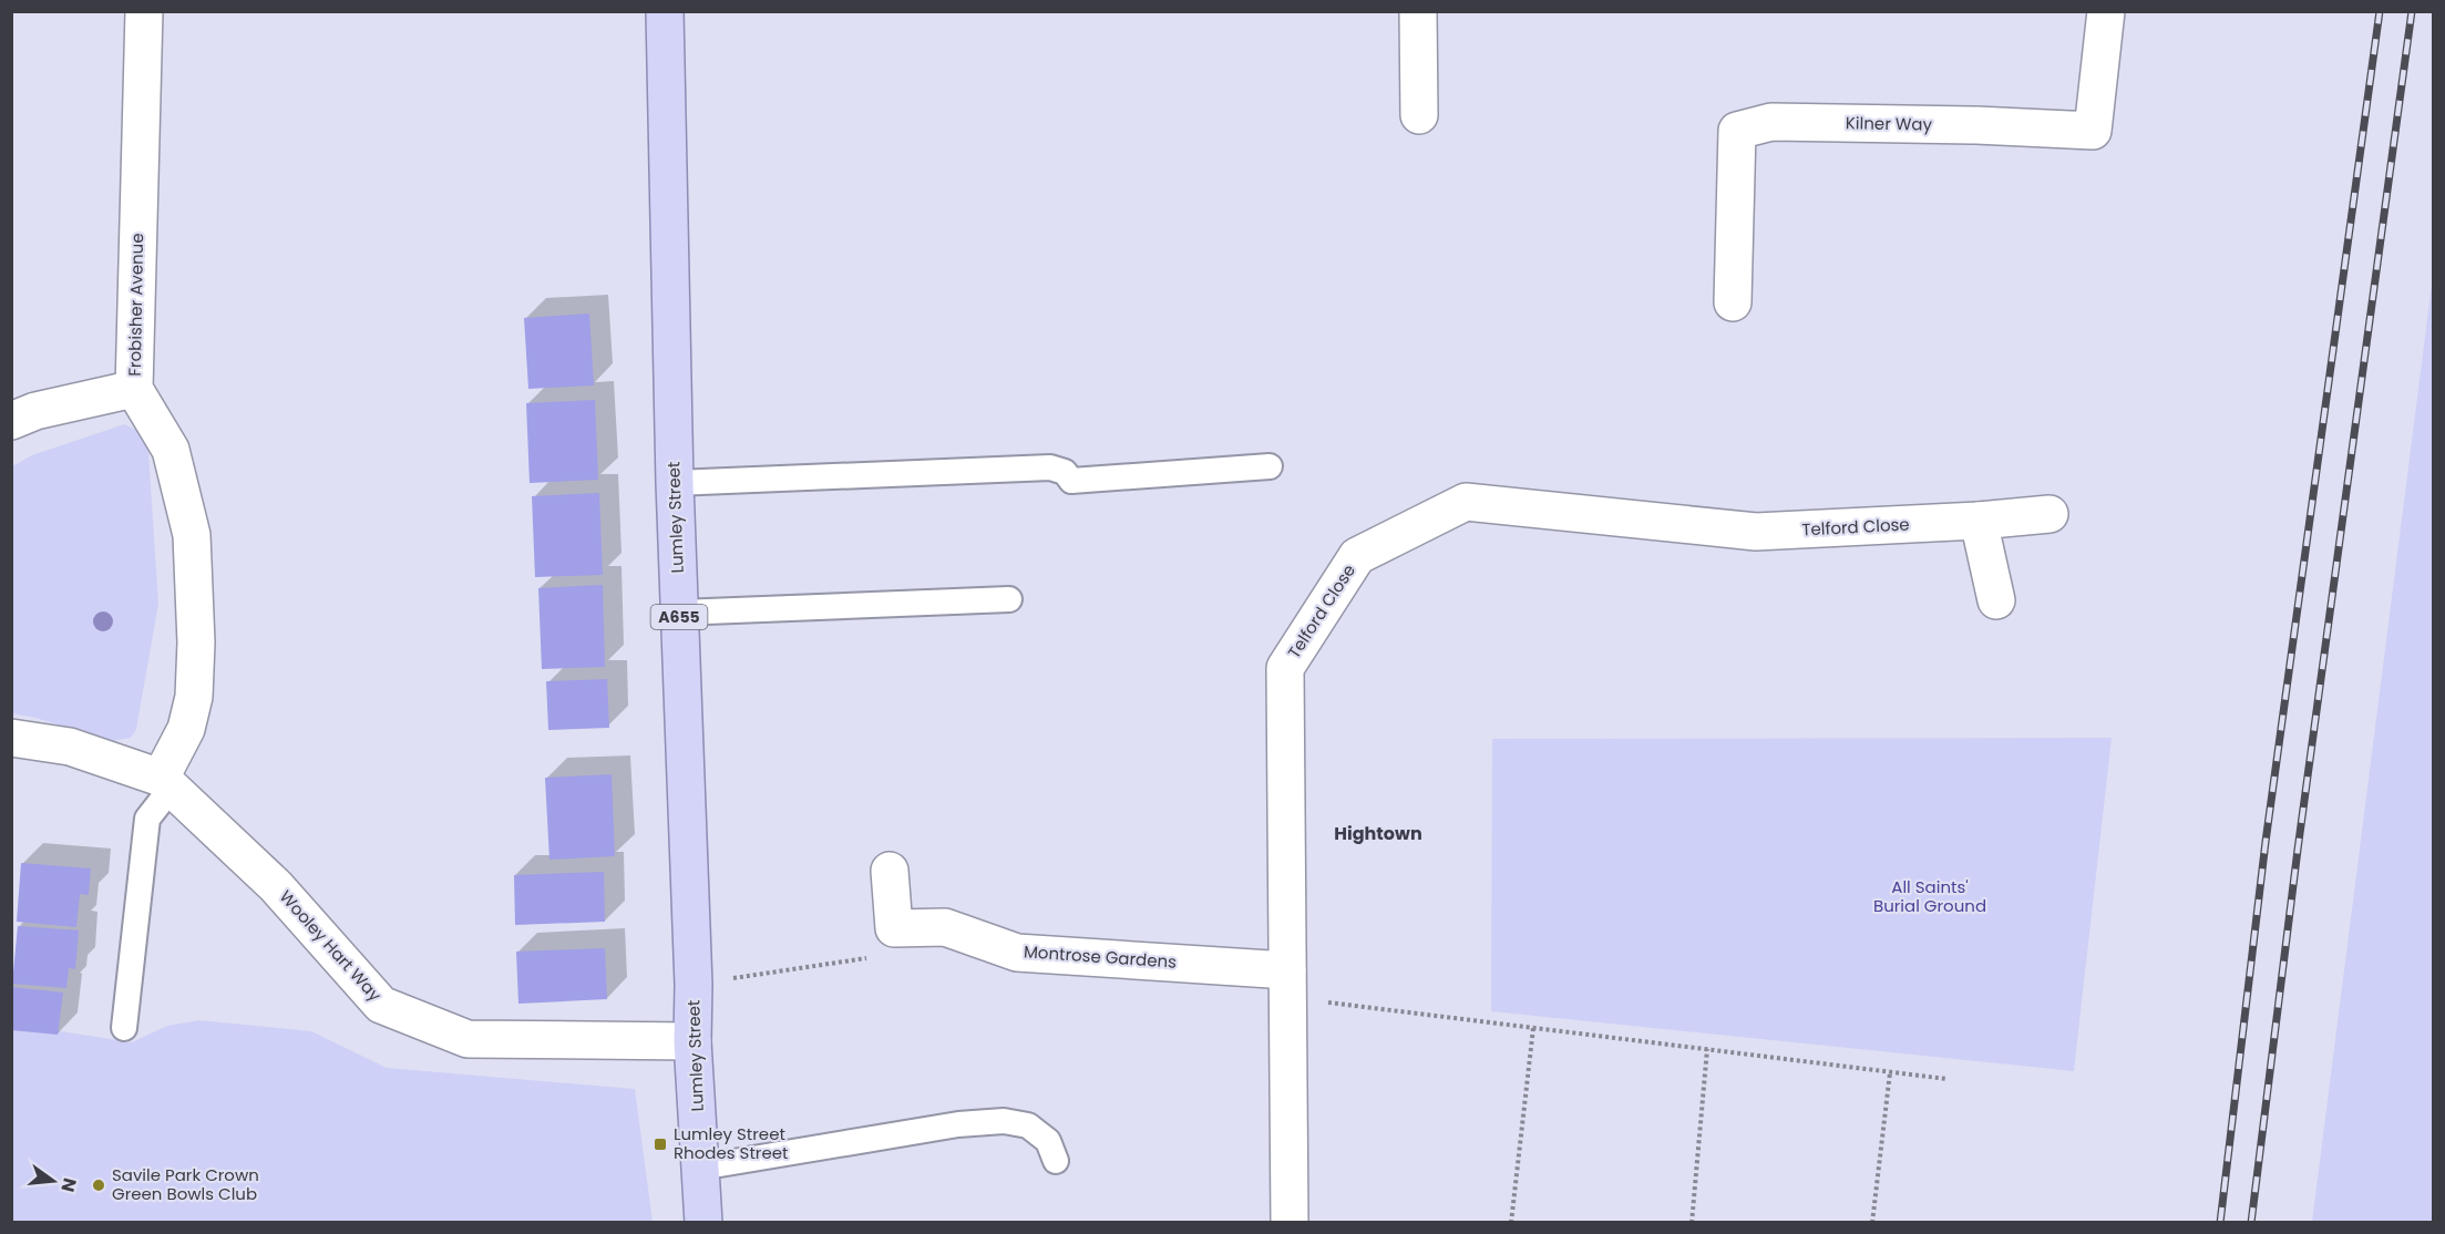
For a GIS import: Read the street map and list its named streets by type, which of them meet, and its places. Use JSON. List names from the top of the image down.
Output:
{
  "streets": {
    "main road": ["Lumley Street", "A655"],
    "street": [
      "Kilner Way",
      "Frobisher Avenue",
      "Telford Close",
      "Wooley Hart Way",
      "Montrose Gardens"
    ]
  },
  "crossings": [
    ["Frobisher Avenue", "Wooley Hart Way"],
    ["Lumley Street", "Wooley Hart Way"],
    ["Telford Close", "Montrose Gardens"]
  ],
  "districts": ["Hightown"],
  "parks": ["All Saints' Burial Ground"],
  "places": {
    "transit": ["Lumley Street Rhodes Street"],
    "other": ["Savile Park Crown Green Bowls Club"]
  },
  "north": "right"
}
